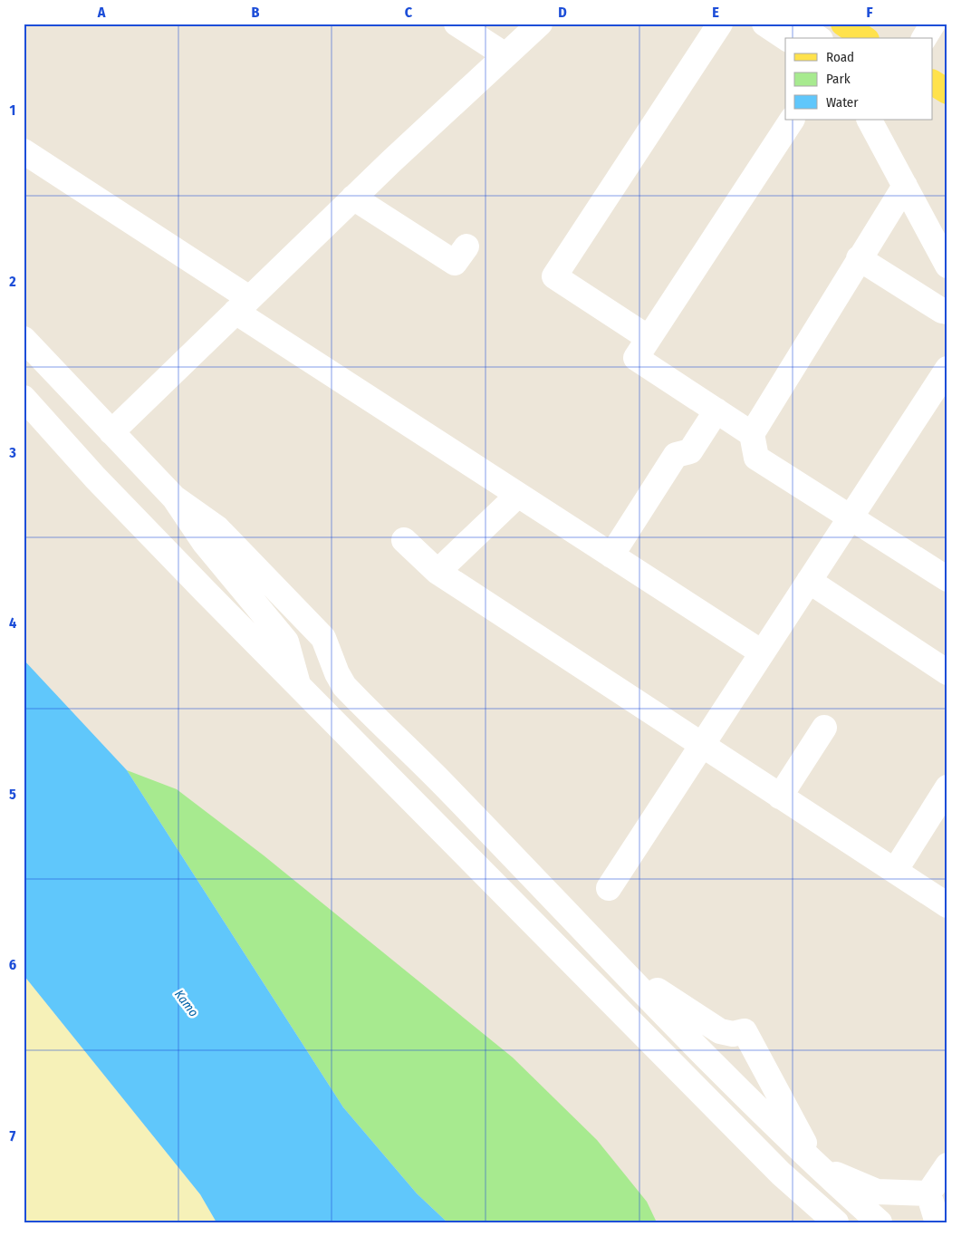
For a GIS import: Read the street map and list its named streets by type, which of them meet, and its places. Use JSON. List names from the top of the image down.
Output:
{
  "water": ["Kamo"],
  "legend": ["Road", "Park", "Water"],
  "grid": {
    "columns": [
      "A",
      "B",
      "C",
      "D",
      "E",
      "F"
    ],
    "rows": [
      "1",
      "2",
      "3",
      "4",
      "5",
      "6",
      "7"
    ]
  }
}
